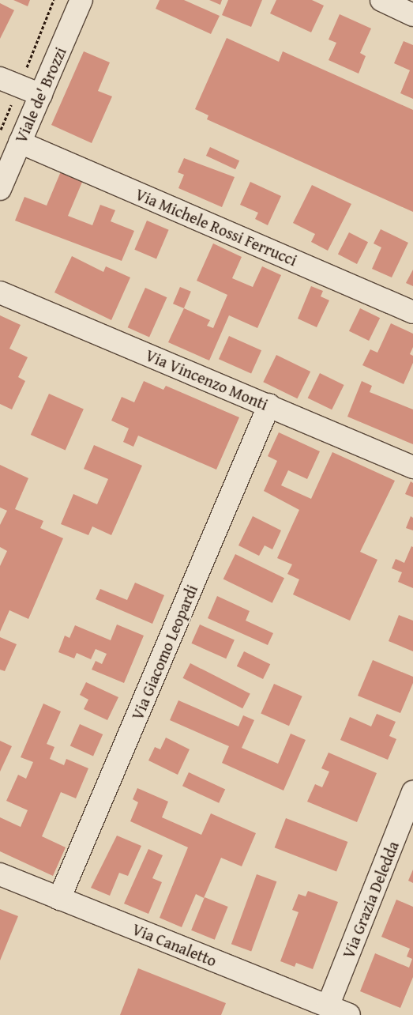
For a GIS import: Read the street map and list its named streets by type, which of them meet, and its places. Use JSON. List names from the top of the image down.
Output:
{
  "streets": {
    "street": [
      "Viale de' Brozzi",
      "Via Michele Rossi Ferrucci",
      "Via Vincenzo Monti",
      "Via Giacomo Leopardi",
      "Via Grazia Deledda",
      "Via Canaletto"
    ]
  },
  "crossings": [
    ["Viale de' Brozzi", "Via Michele Rossi Ferrucci"],
    ["Via Vincenzo Monti", "Via Giacomo Leopardi"],
    ["Via Giacomo Leopardi", "Via Canaletto"],
    ["Via Grazia Deledda", "Via Canaletto"]
  ]
}
